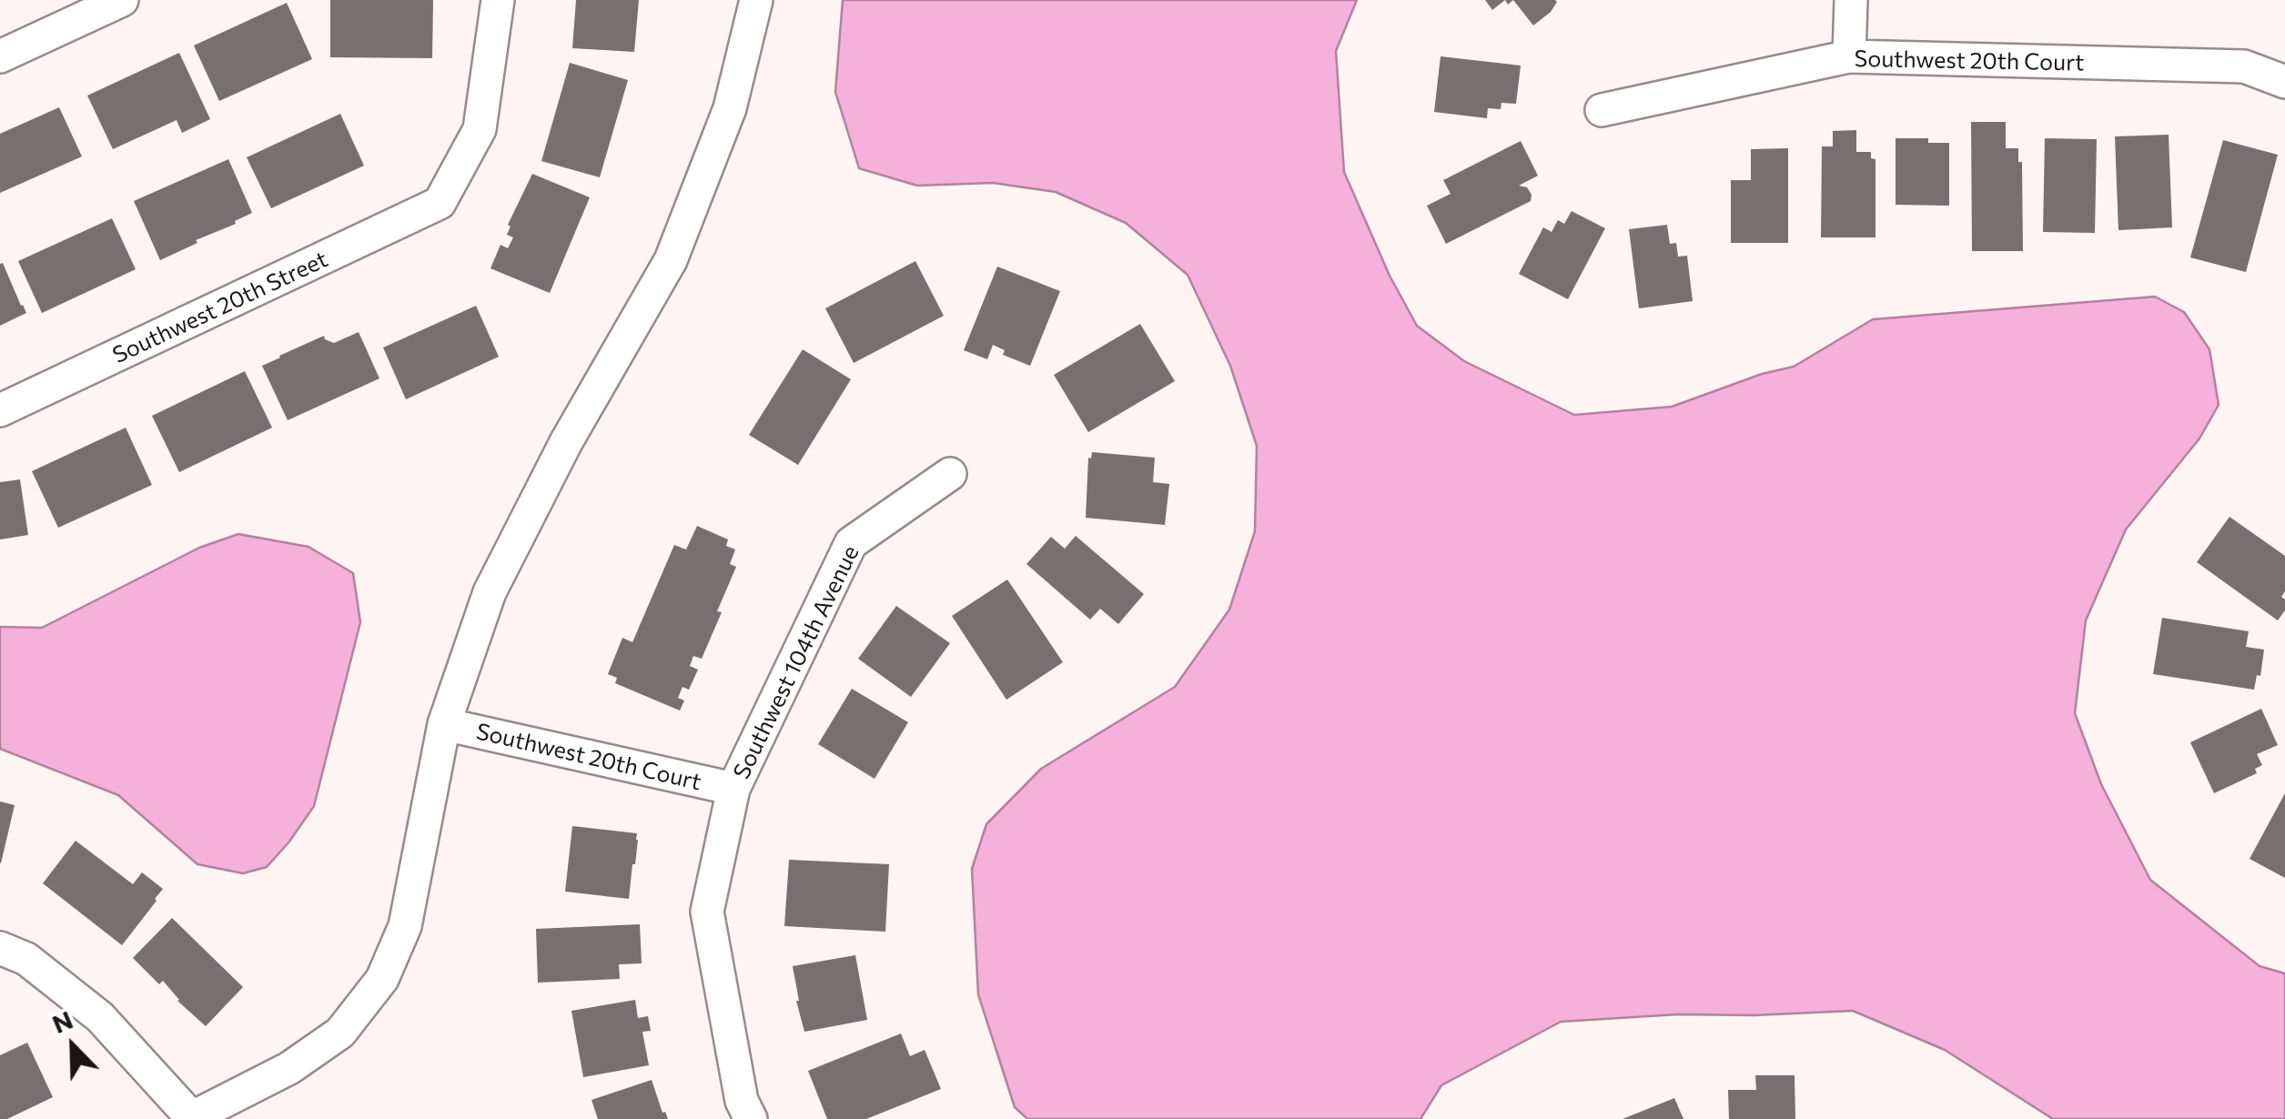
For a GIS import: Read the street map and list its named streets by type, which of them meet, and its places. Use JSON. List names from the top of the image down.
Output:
{
  "streets": {
    "street": ["Southwest 20th Court", "Southwest 20th Street", "Southwest 104th Avenue"]
  },
  "crossings": [
    ["Southwest 20th Court", "Southwest 104th Avenue"]
  ],
  "north": "top left"
}
